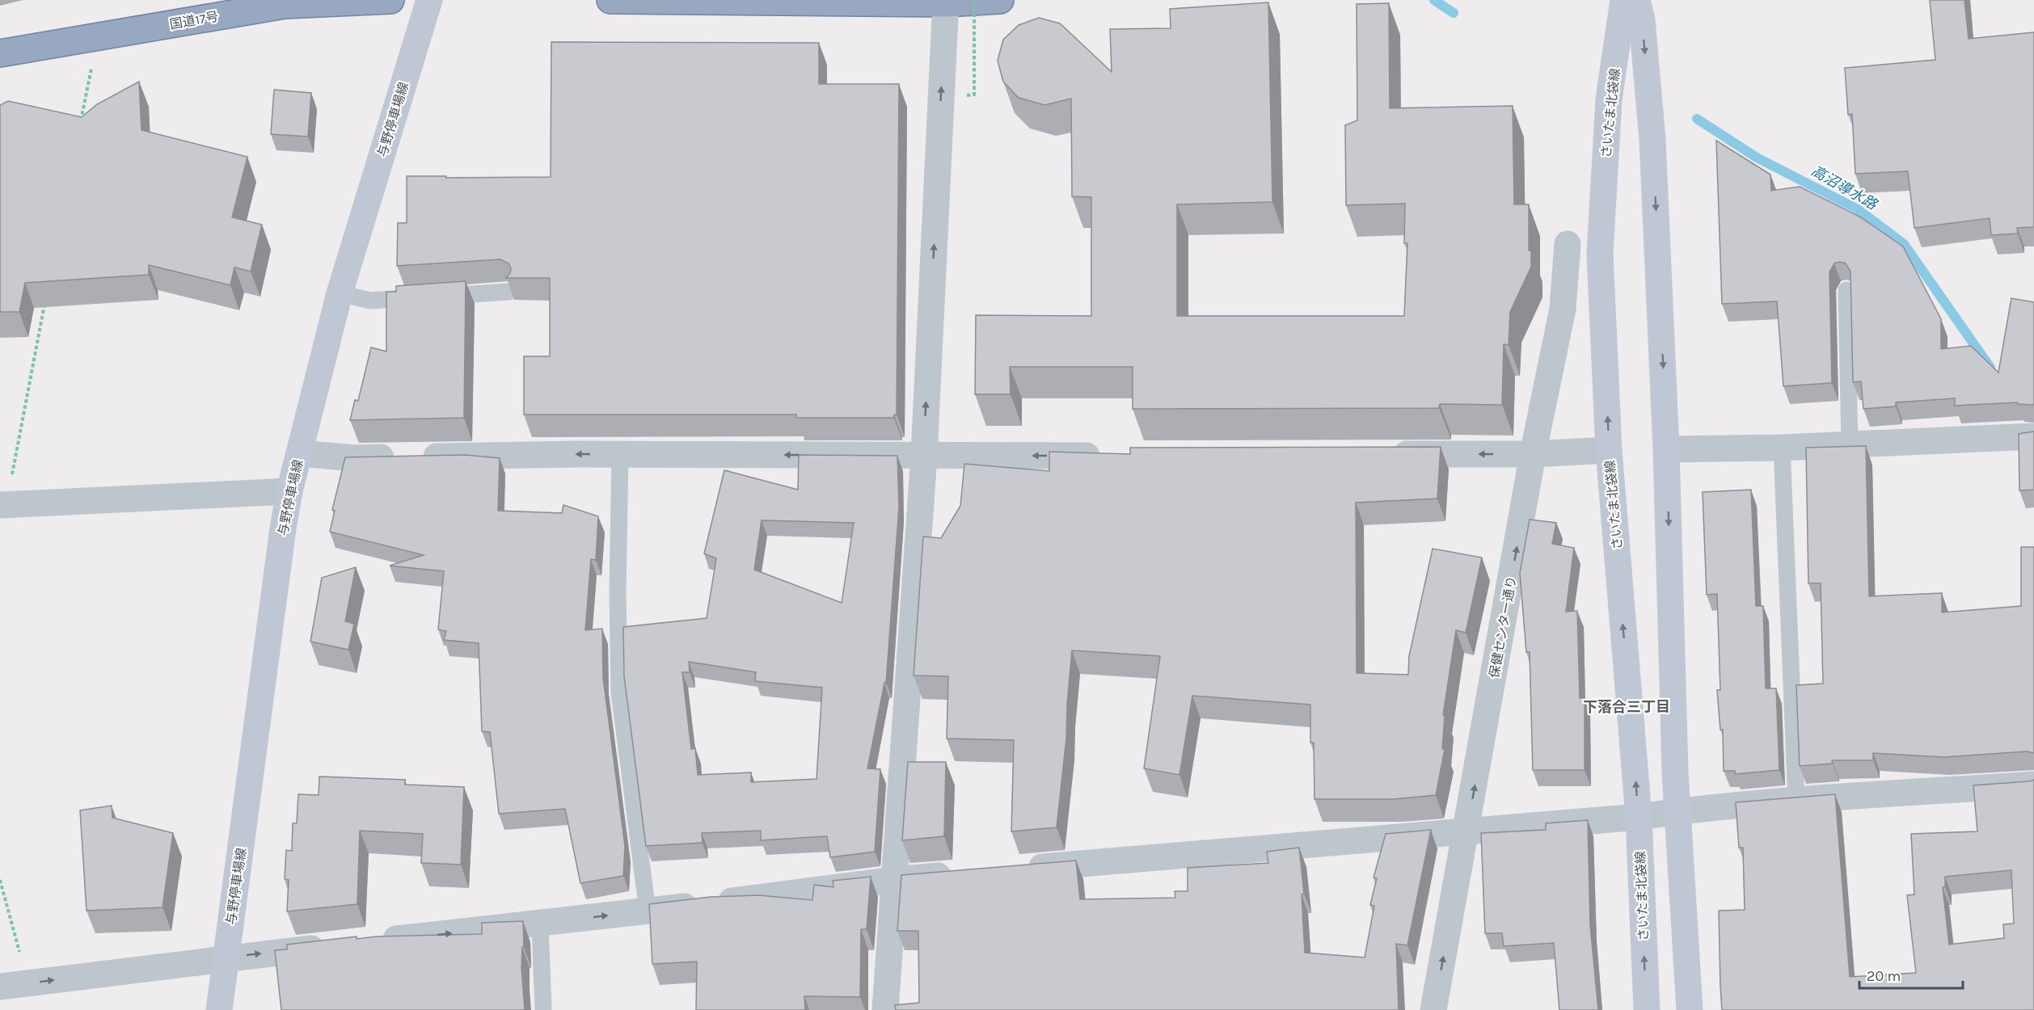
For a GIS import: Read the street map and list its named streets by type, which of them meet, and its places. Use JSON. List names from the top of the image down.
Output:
{
  "streets": {
    "highway": ["国道17号"],
    "main road": ["さいたま北袋線", "与野停車場線"],
    "street": ["保健センター通り"]
  },
  "one_way": ["保健センター通り"],
  "districts": ["下落合三丁目"],
  "water": ["高沼導水路"],
  "scale_bar": "20 m"
}
